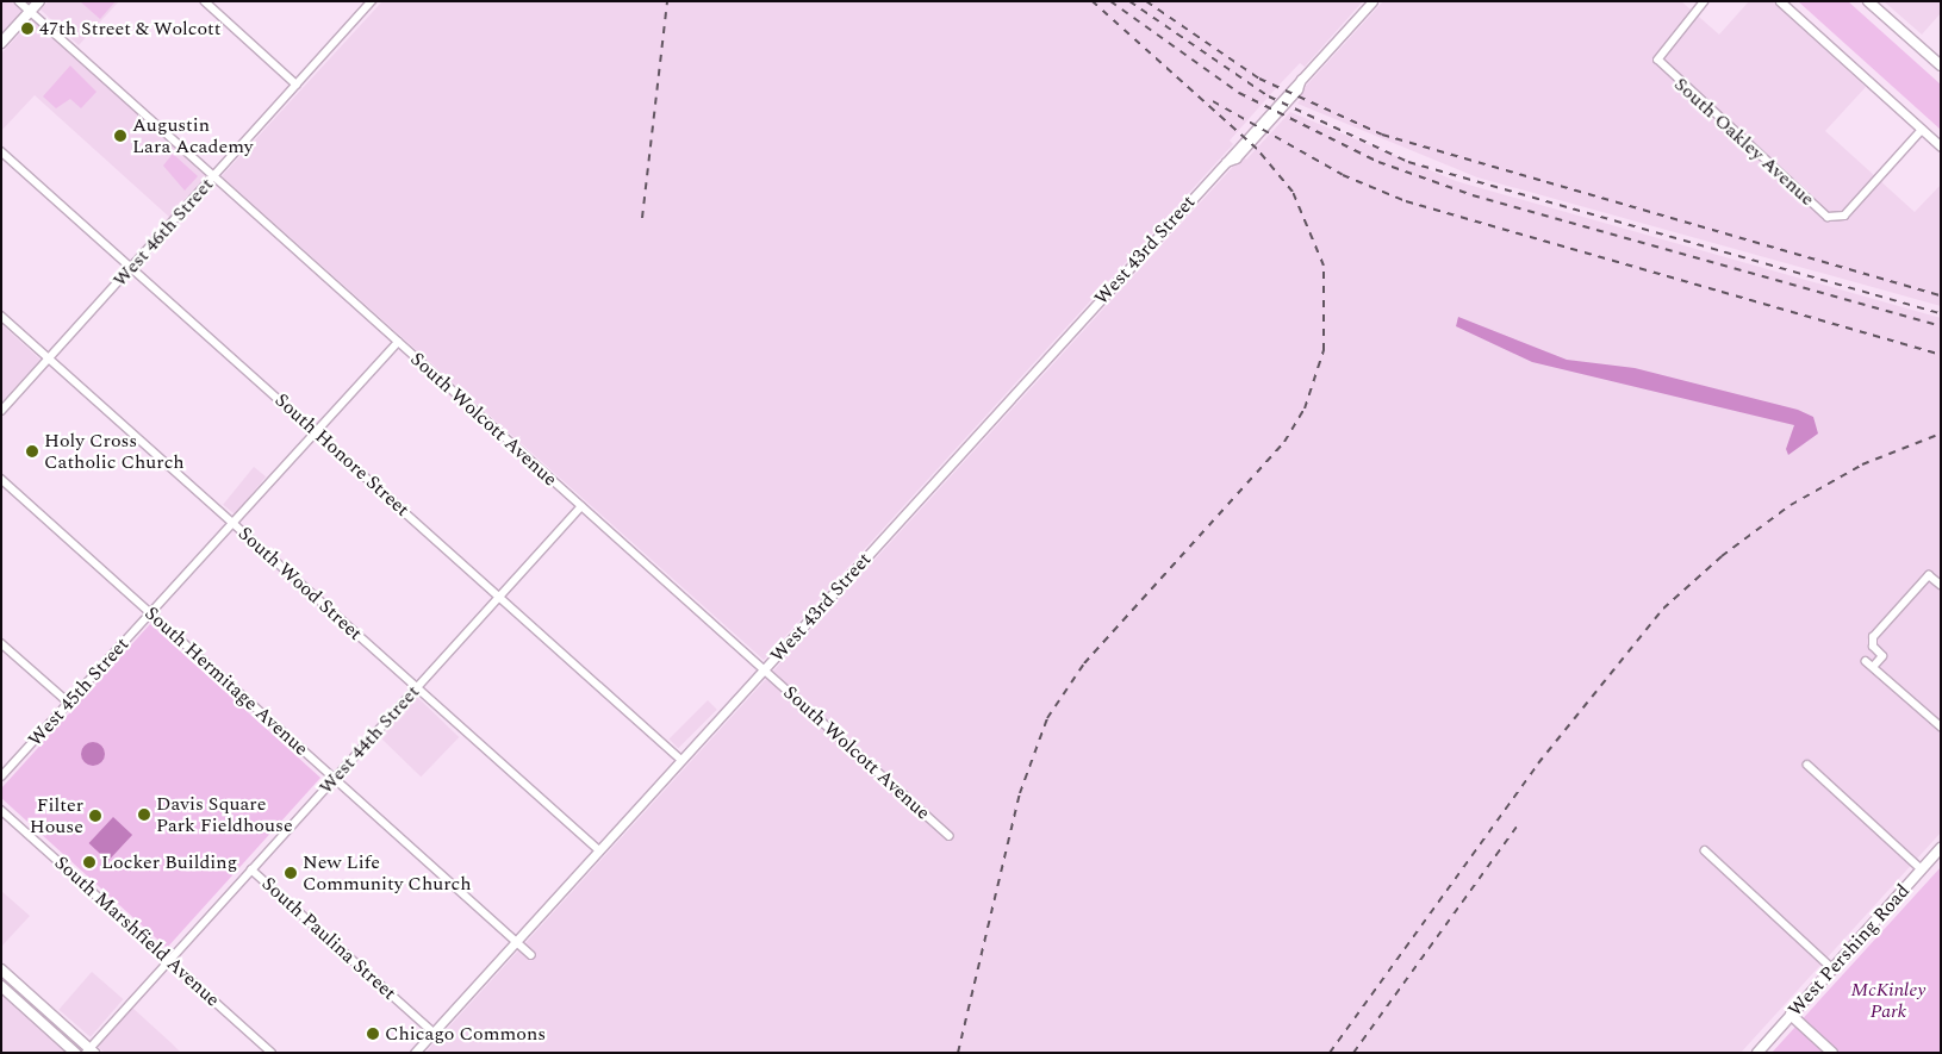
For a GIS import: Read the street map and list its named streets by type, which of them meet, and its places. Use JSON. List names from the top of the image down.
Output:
{
  "streets": {
    "main road": ["West Pershing Road"],
    "street": [
      "South Oakley Avenue",
      "West 46th Street",
      "West 43rd Street",
      "South Wolcott Avenue",
      "South Honore Street",
      "South Wood Street",
      "South Hermitage Avenue",
      "West 45th Street",
      "West 44th Street",
      "South Marshfield Avenue",
      "South Paulina Street"
    ]
  },
  "crossings": [
    ["West 46th Street", "South Wolcott Avenue"],
    ["West 46th Street", "South Honore Street"],
    ["West 46th Street", "South Wood Street"],
    ["West 43rd Street", "South Wolcott Avenue"],
    ["West 43rd Street", "South Honore Street"],
    ["West 43rd Street", "South Wood Street"],
    ["West 43rd Street", "South Hermitage Avenue"],
    ["West 43rd Street", "South Paulina Street"],
    ["South Wolcott Avenue", "West 45th Street"],
    ["South Wolcott Avenue", "West 44th Street"],
    ["South Honore Street", "West 45th Street"],
    ["South Honore Street", "West 44th Street"],
    ["South Wood Street", "West 45th Street"],
    ["South Wood Street", "West 44th Street"],
    ["South Hermitage Avenue", "West 45th Street"],
    ["South Hermitage Avenue", "West 44th Street"],
    ["West 44th Street", "South Marshfield Avenue"],
    ["West 44th Street", "South Paulina Street"]
  ],
  "parks": ["McKinley Park"],
  "places": [
    "47th Street & Wolcott",
    "Augustin Lara Academy",
    "Holy Cross Catholic Church",
    "Davis Square Park Fieldhouse",
    "Filter House",
    "Locker Building",
    "New Life Community Church",
    "Chicago Commons"
  ]
}
